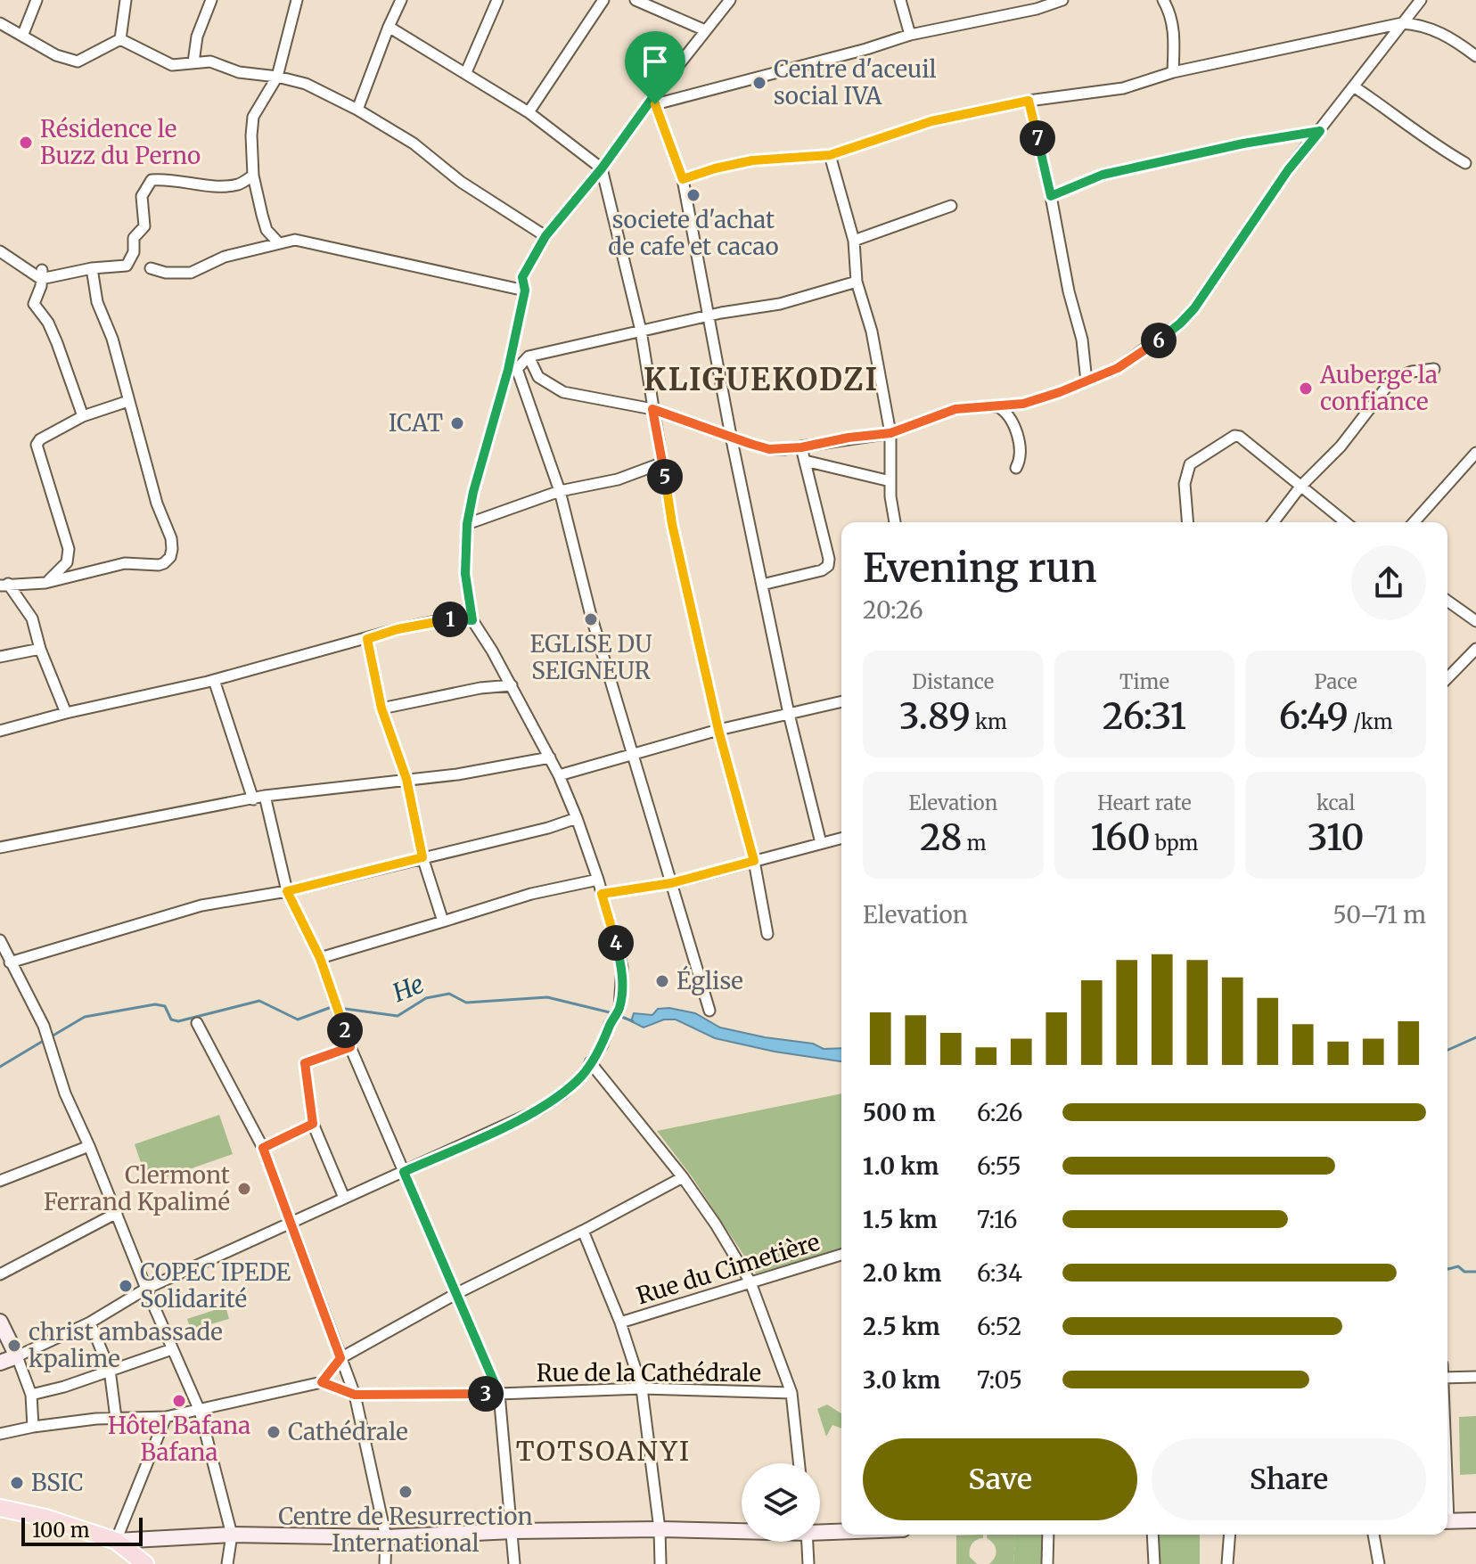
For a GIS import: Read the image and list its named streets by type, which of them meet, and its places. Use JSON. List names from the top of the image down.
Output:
{
  "streets": {
    "street": ["Rue du Cimetière", "Rue de la Cathédrale"]
  },
  "districts": ["KLIGUEKODZI", "TOTSOANYI"],
  "water": ["He"],
  "places": [
    "Centre d'aceuil social IVA",
    "Résidence le Buzz du Perno",
    "societe d'achat de cafe et cacao",
    "Auberge la confiance",
    "ICAT",
    "EGLISE DU SEIGNEUR",
    "Église",
    "Clermont Ferrand Kpalimé",
    "COPEC IPEDE Solidarité",
    "christ ambassade kpalime",
    "Hôtel Bafana Bafana",
    "Cathédrale",
    "BSIC",
    "Centre de Resurrection International"
  ],
  "scale_bar": "100 m",
  "page": {
    "pins": [
      "7",
      "6",
      "5",
      "1",
      "4",
      "2",
      "3"
    ],
    "heading": ["Evening run", "20:26"],
    "stats": [
      ["Distance", "3.89 km"],
      ["Time", "26:31"],
      ["Pace", "6:49 /km"],
      ["Elevation", "28 m"],
      ["Heart rate", "160 bpm"],
      ["kcal", "310"]
    ],
    "chart": ["Elevation", "50–71 m"],
    "list": [
      {
        "name": "500 m",
        "note": "6:26"
      },
      {
        "name": "1.0 km",
        "note": "6:55"
      },
      {
        "name": "1.5 km",
        "note": "7:16"
      },
      {
        "name": "2.0 km",
        "note": "6:34"
      },
      {
        "name": "2.5 km",
        "note": "6:52"
      },
      {
        "name": "3.0 km",
        "note": "7:05"
      }
    ],
    "buttons": ["Save", "Share"],
    "scale": "100 m"
  }
}
